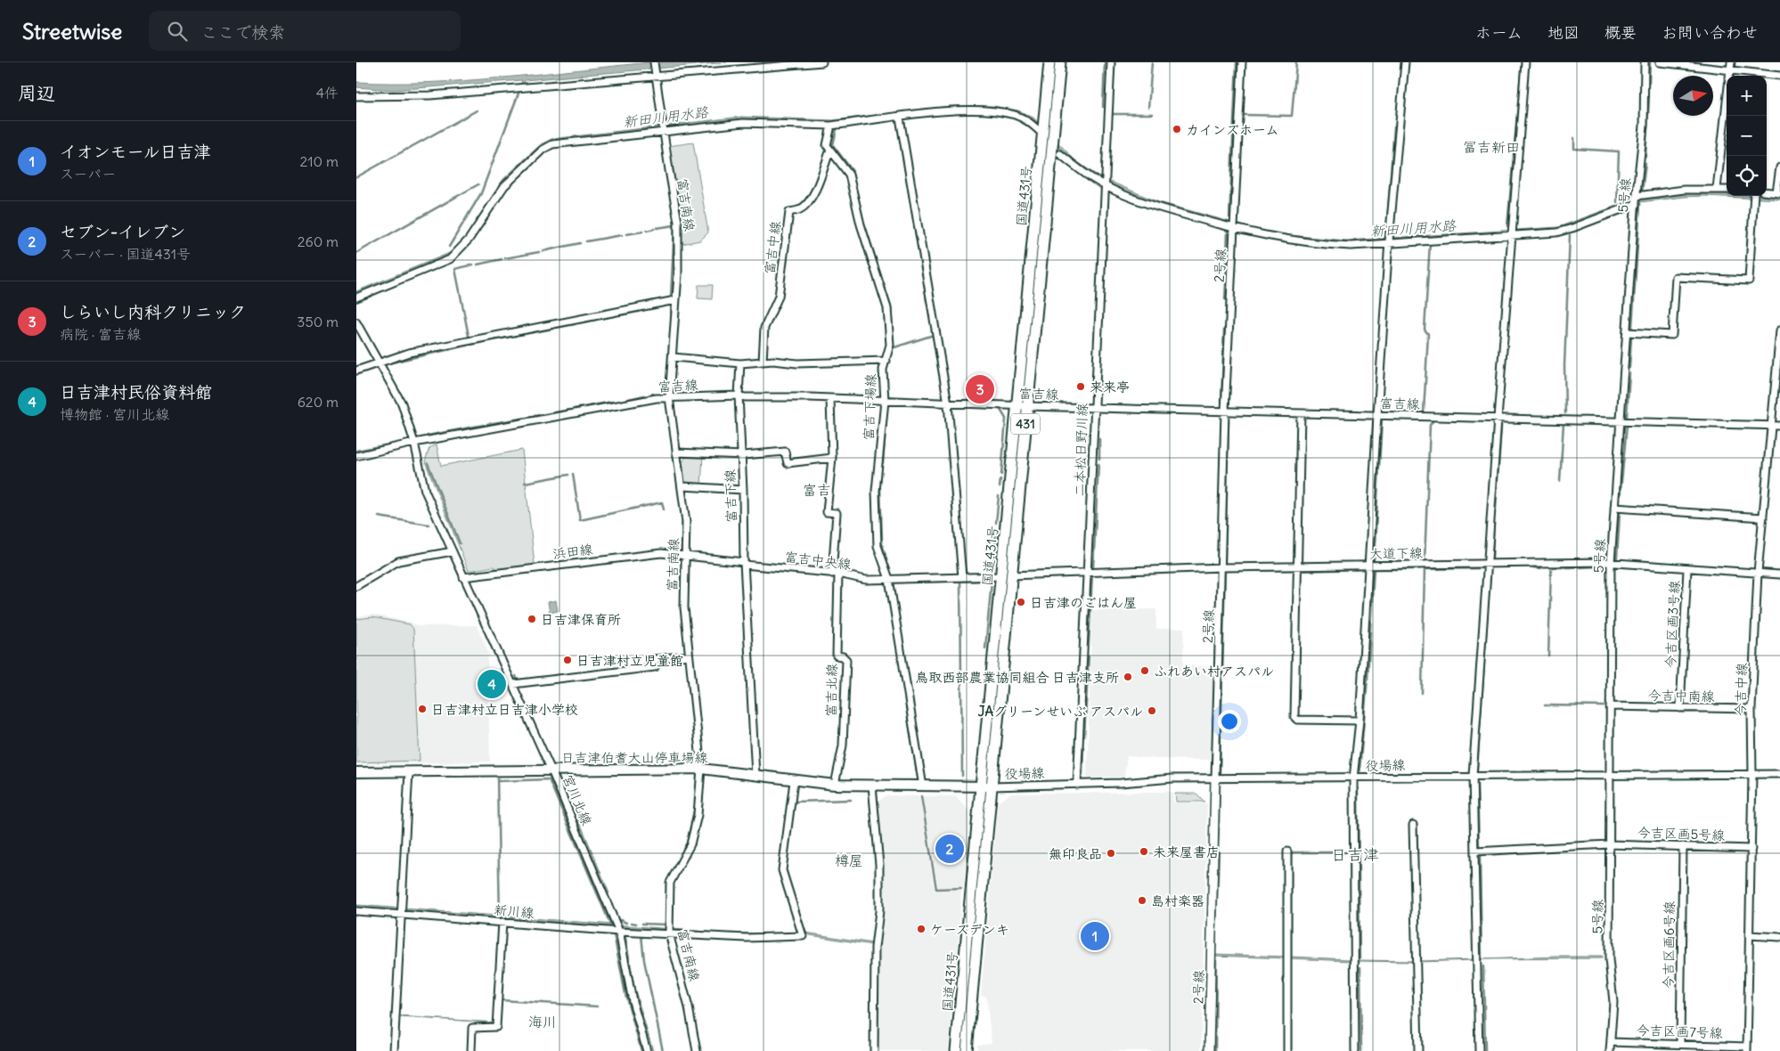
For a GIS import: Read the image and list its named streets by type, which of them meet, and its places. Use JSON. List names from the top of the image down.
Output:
{
  "streets": {
    "highway": ["国道431号", "431"],
    "main road": ["日吉津伯耆大山停車場線"],
    "street": [
      "5号線",
      "富吉南線",
      "富吉中線",
      "2号線",
      "富吉線",
      "富吉下場線",
      "二本松日野川線",
      "富吉下線",
      "浜田線",
      "大道下線",
      "富吉中央線",
      "今吉区画3号線",
      "今吉中線",
      "富吉北線",
      "今吉中南線",
      "役場線",
      "宮川北線",
      "今吉区画5号線",
      "新川線",
      "今吉区画6号線",
      "今吉区画7号線"
    ]
  },
  "crossings": [
    ["5号線", "富吉線"],
    ["5号線", "大道下線"],
    ["5号線", "今吉中南線"],
    ["5号線", "役場線"],
    ["5号線", "今吉区画5号線"],
    ["5号線", "今吉区画7号線"],
    ["国道431号", "富吉線"],
    ["国道431号", "大道下線"],
    ["国道431号", "日吉津伯耆大山停車場線"],
    ["国道431号", "役場線"],
    ["富吉南線", "富吉線"],
    ["富吉南線", "浜田線"],
    ["富吉南線", "日吉津伯耆大山停車場線"],
    ["富吉南線", "新川線"],
    ["富吉中線", "富吉下場線"],
    ["2号線", "富吉線"],
    ["2号線", "大道下線"],
    ["2号線", "役場線"],
    ["富吉線", "富吉下場線"],
    ["富吉線", "二本松日野川線"],
    ["富吉線", "富吉下線"],
    ["富吉線", "今吉中線"],
    ["富吉線", "富吉北線"],
    ["富吉線", "宮川北線"],
    ["富吉下場線", "大道下線"],
    ["富吉下場線", "富吉中央線"],
    ["富吉下場線", "日吉津伯耆大山停車場線"],
    ["二本松日野川線", "大道下線"],
    ["二本松日野川線", "役場線"],
    ["富吉下線", "浜田線"],
    ["富吉下線", "富吉中央線"],
    ["富吉下線", "日吉津伯耆大山停車場線"],
    ["浜田線", "富吉中央線"],
    ["浜田線", "宮川北線"],
    ["大道下線", "富吉中央線"],
    ["大道下線", "今吉区画3号線"],
    ["大道下線", "今吉中線"],
    ["富吉中央線", "富吉北線"],
    ["今吉区画3号線", "今吉中南線"],
    ["今吉中線", "今吉中南線"],
    ["今吉中線", "役場線"],
    ["今吉中線", "今吉区画5号線"],
    ["今吉中線", "今吉区画7号線"],
    ["富吉北線", "日吉津伯耆大山停車場線"],
    ["日吉津伯耆大山停車場線", "役場線"],
    ["日吉津伯耆大山停車場線", "宮川北線"],
    ["日吉津伯耆大山停車場線", "新川線"],
    ["宮川北線", "新川線"],
    ["今吉区画5号線", "今吉区画6号線"],
    ["今吉区画6号線", "今吉区画7号線"]
  ],
  "districts": [
    "冨吉新田",
    "富吉",
    "日吉津",
    "樽屋",
    "海川"
  ],
  "water": ["新田川用水路"],
  "places": [
    "カインズホーム",
    "来来亭",
    "日吉津のごはん屋",
    "日吉津保育所",
    "日吉津村立児童館",
    "ふれあい村アスパル",
    "鳥取西部農業協同組合 日吉津支所",
    "日吉津村立日吉津小学校",
    "JAグリーンせいぶ アスパル",
    "未来屋書店",
    "無印良品",
    "島村楽器",
    "ケーズデンキ"
  ],
  "north": "right",
  "page": {
    "header": "Streetwise",
    "search": "ここで検索",
    "nav": [
      "ホーム",
      "地図",
      "概要",
      "お問い合わせ"
    ],
    "heading": ["周辺", "4件"],
    "map_buttons": ["+", "−"],
    "list": [
      {
        "mark": "1",
        "name": "イオンモール日吉津",
        "note": "スーパー",
        "value": "210 m"
      },
      {
        "mark": "2",
        "name": "セブン-イレブン",
        "note": "スーパー · 国道431号",
        "value": "260 m"
      },
      {
        "mark": "3",
        "name": "しらいし内科クリニック",
        "note": "病院 · 富吉線",
        "value": "350 m"
      },
      {
        "mark": "4",
        "name": "日吉津村民俗資料館",
        "note": "博物館 · 宮川北線",
        "value": "620 m"
      }
    ],
    "pins": [
      "3",
      "4",
      "2",
      "1"
    ]
  }
}
